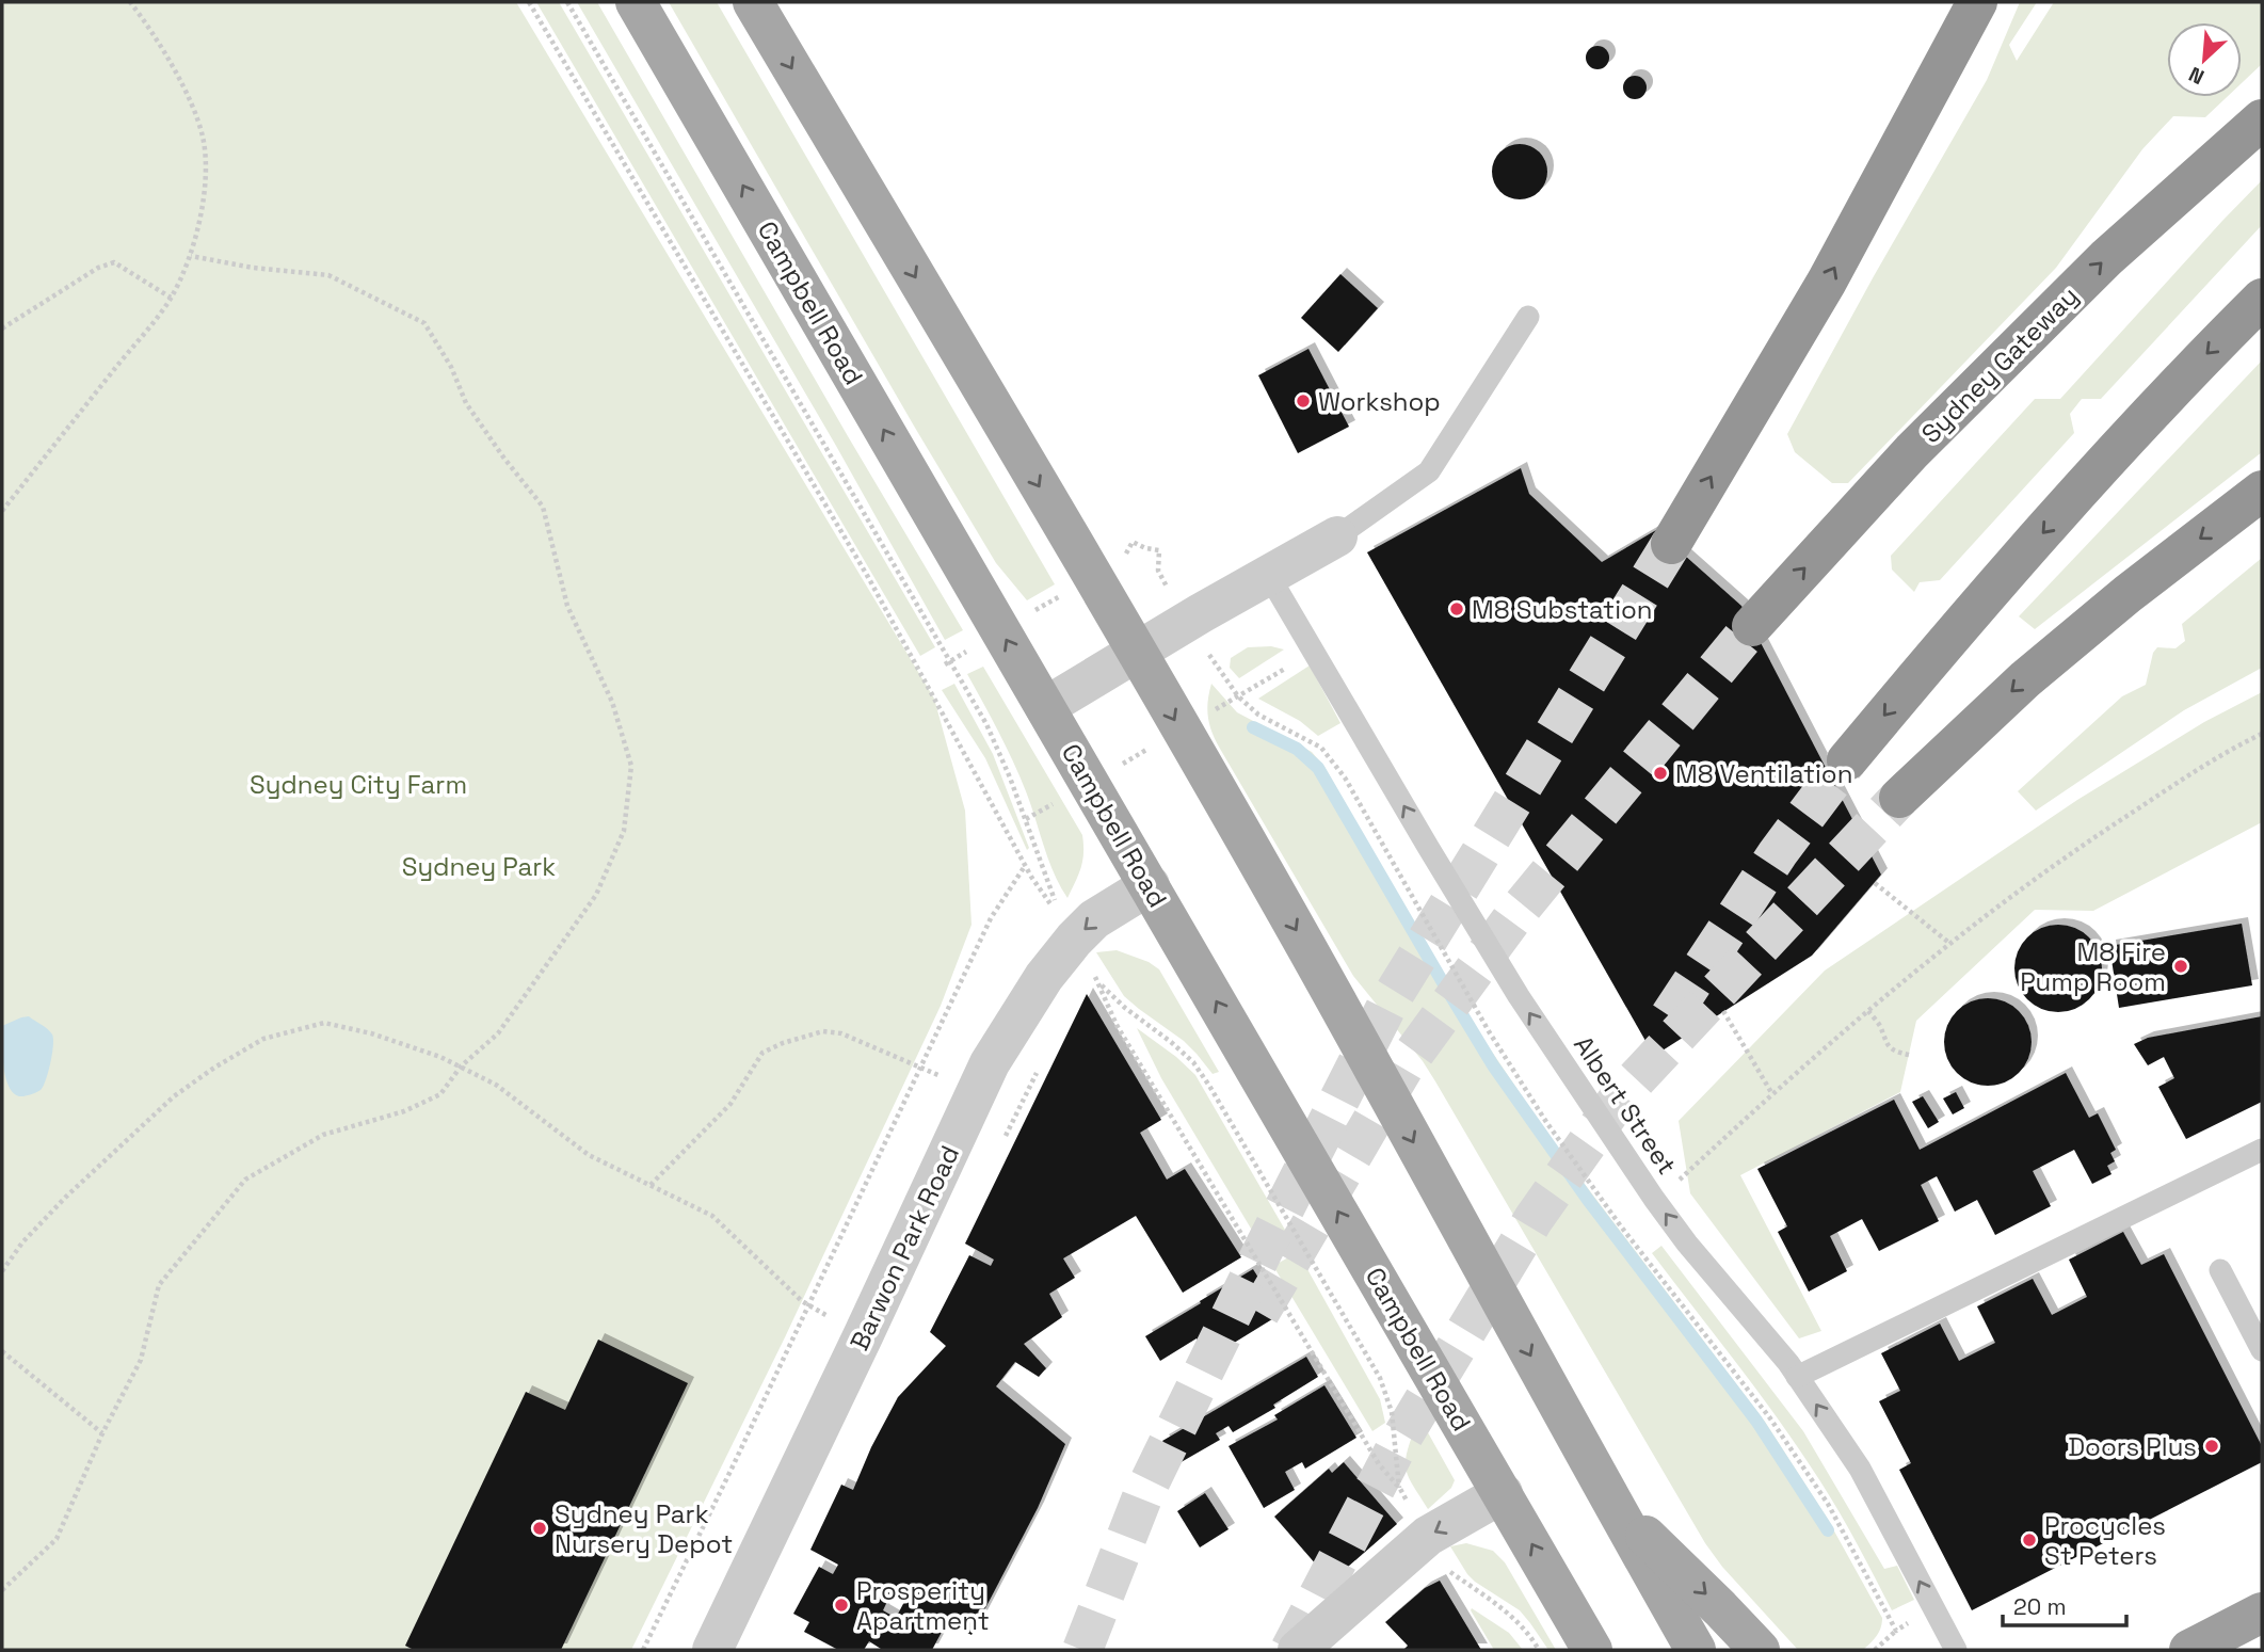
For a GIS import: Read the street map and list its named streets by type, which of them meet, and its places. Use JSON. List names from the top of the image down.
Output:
{
  "streets": {
    "highway": ["Sydney Gateway"],
    "main road": ["Campbell Road"],
    "street": ["Barwon Park Road"],
    "lane": ["Albert Street"]
  },
  "crossings": [
    ["Campbell Road", "Barwon Park Road"]
  ],
  "one_way": ["Albert Street"],
  "parks": ["Sydney City Farm", "Sydney Park"],
  "places": [
    "Workshop",
    "M8 Substation",
    "M8 Ventilation",
    "M8 Fire Pump Room",
    "Doors Plus",
    "Sydney Park Nursery Depot",
    "Procycles St Peters",
    "Prosperity Apartment"
  ],
  "scale_bar": "20 m",
  "north": "bottom left"
}
